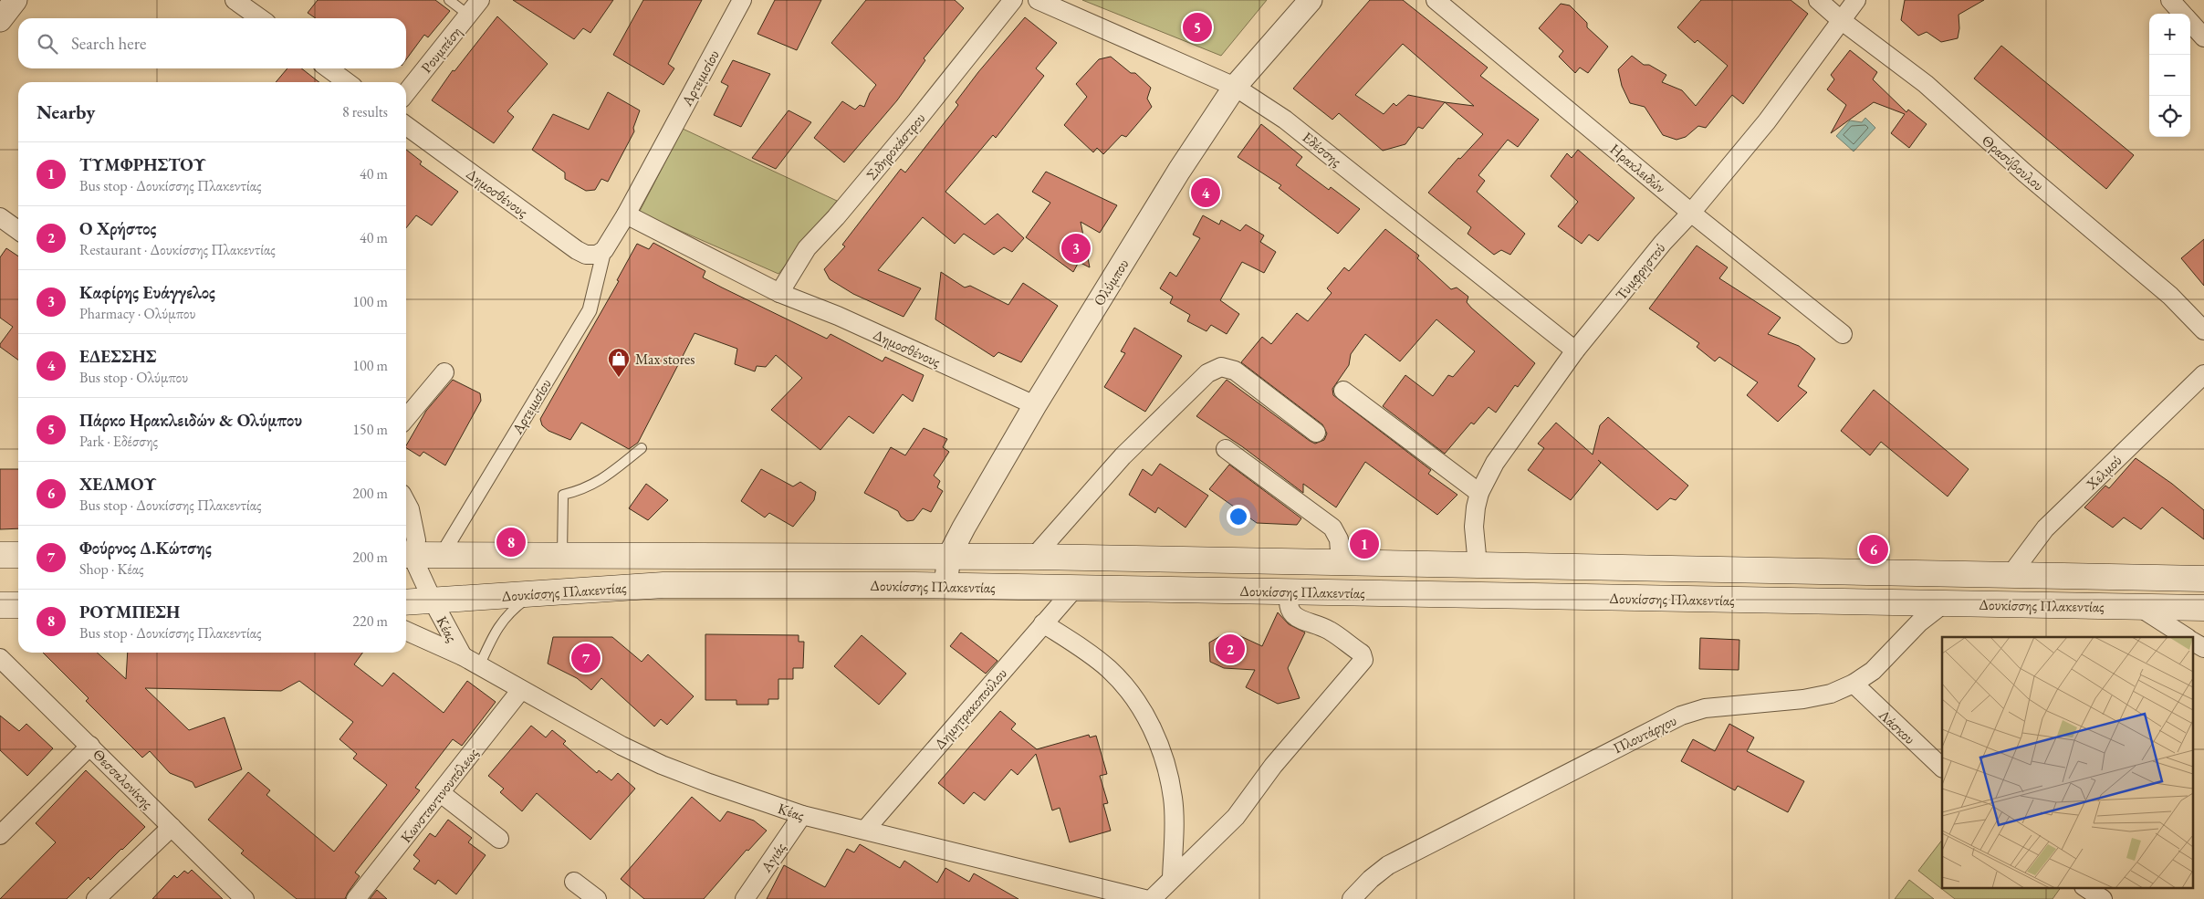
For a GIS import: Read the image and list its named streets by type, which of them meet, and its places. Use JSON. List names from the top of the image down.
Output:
{
  "streets": {
    "main road": ["Δουκίσσης Πλακεντίας"],
    "street": [
      "Ρουμπέση",
      "Αρτεμισίου",
      "Σιδηροκάστρου",
      "Εδέσσης",
      "Θρασύβουλου",
      "Ηρακλειδών",
      "Δημοσθένους",
      "Τυμφρηστού",
      "Ολύμπου",
      "Χελμού",
      "Κέας",
      "Δημητρακοπούλου",
      "Λάσκου",
      "Πλουτάρχου",
      "Θεσσαλονίκης",
      "Κωνσταντινουπόλεως",
      "Αγιάς"
    ]
  },
  "crossings": [
    ["Αρτεμισίου", "Δημοσθένους"],
    ["Αρτεμισίου", "Δουκίσσης Πλακεντίας"],
    ["Σιδηροκάστρου", "Δημοσθένους"],
    ["Εδέσσης", "Τυμφρηστού"],
    ["Εδέσσης", "Ολύμπου"],
    ["Θρασύβουλου", "Τυμφρηστού"],
    ["Ηρακλειδών", "Τυμφρηστού"],
    ["Δημοσθένους", "Ολύμπου"],
    ["Τυμφρηστού", "Δουκίσσης Πλακεντίας"],
    ["Ολύμπου", "Δουκίσσης Πλακεντίας"],
    ["Χελμού", "Δουκίσσης Πλακεντίας"],
    ["Δουκίσσης Πλακεντίας", "Κέας"],
    ["Δουκίσσης Πλακεντίας", "Δημητρακοπούλου"],
    ["Δουκίσσης Πλακεντίας", "Πλουτάρχου"],
    ["Κέας", "Δημητρακοπούλου"],
    ["Κέας", "Κωνσταντινουπόλεως"],
    ["Κέας", "Αγιάς"],
    ["Λάσκου", "Πλουτάρχου"]
  ],
  "places": {
    "shop": ["Max stores"]
  },
  "page": {
    "pins": [
      "5",
      "4",
      "3",
      "8",
      "1",
      "6",
      "2",
      "7"
    ],
    "map_buttons": ["+", "−"],
    "search": "Search here",
    "heading": ["Nearby", "8 results"],
    "list": [
      {
        "mark": "1",
        "name": "ΤΥΜΦΡΗΣΤΟΥ",
        "note": "Bus stop · Δουκίσσης Πλακεντίας",
        "value": "40 m"
      },
      {
        "mark": "2",
        "name": "Ο Χρήστος",
        "note": "Restaurant · Δουκίσσης Πλακεντίας",
        "value": "40 m"
      },
      {
        "mark": "3",
        "name": "Καφίρης Ευάγγελος",
        "note": "Pharmacy · Ολύμπου",
        "value": "100 m"
      },
      {
        "mark": "4",
        "name": "ΕΔΕΣΣΗΣ",
        "note": "Bus stop · Ολύμπου",
        "value": "100 m"
      },
      {
        "mark": "5",
        "name": "Πάρκο Ηρακλειδών & Ολύμπου",
        "note": "Park · Εδέσσης",
        "value": "150 m"
      },
      {
        "mark": "6",
        "name": "ΧΕΛΜΟΥ",
        "note": "Bus stop · Δουκίσσης Πλακεντίας",
        "value": "200 m"
      },
      {
        "mark": "7",
        "name": "Φούρνος Δ.Κώτσης",
        "note": "Shop · Κέας",
        "value": "200 m"
      },
      {
        "mark": "8",
        "name": "ΡΟΥΜΠΕΣΗ",
        "note": "Bus stop · Δουκίσσης Πλακεντίας",
        "value": "220 m"
      }
    ]
  }
}
